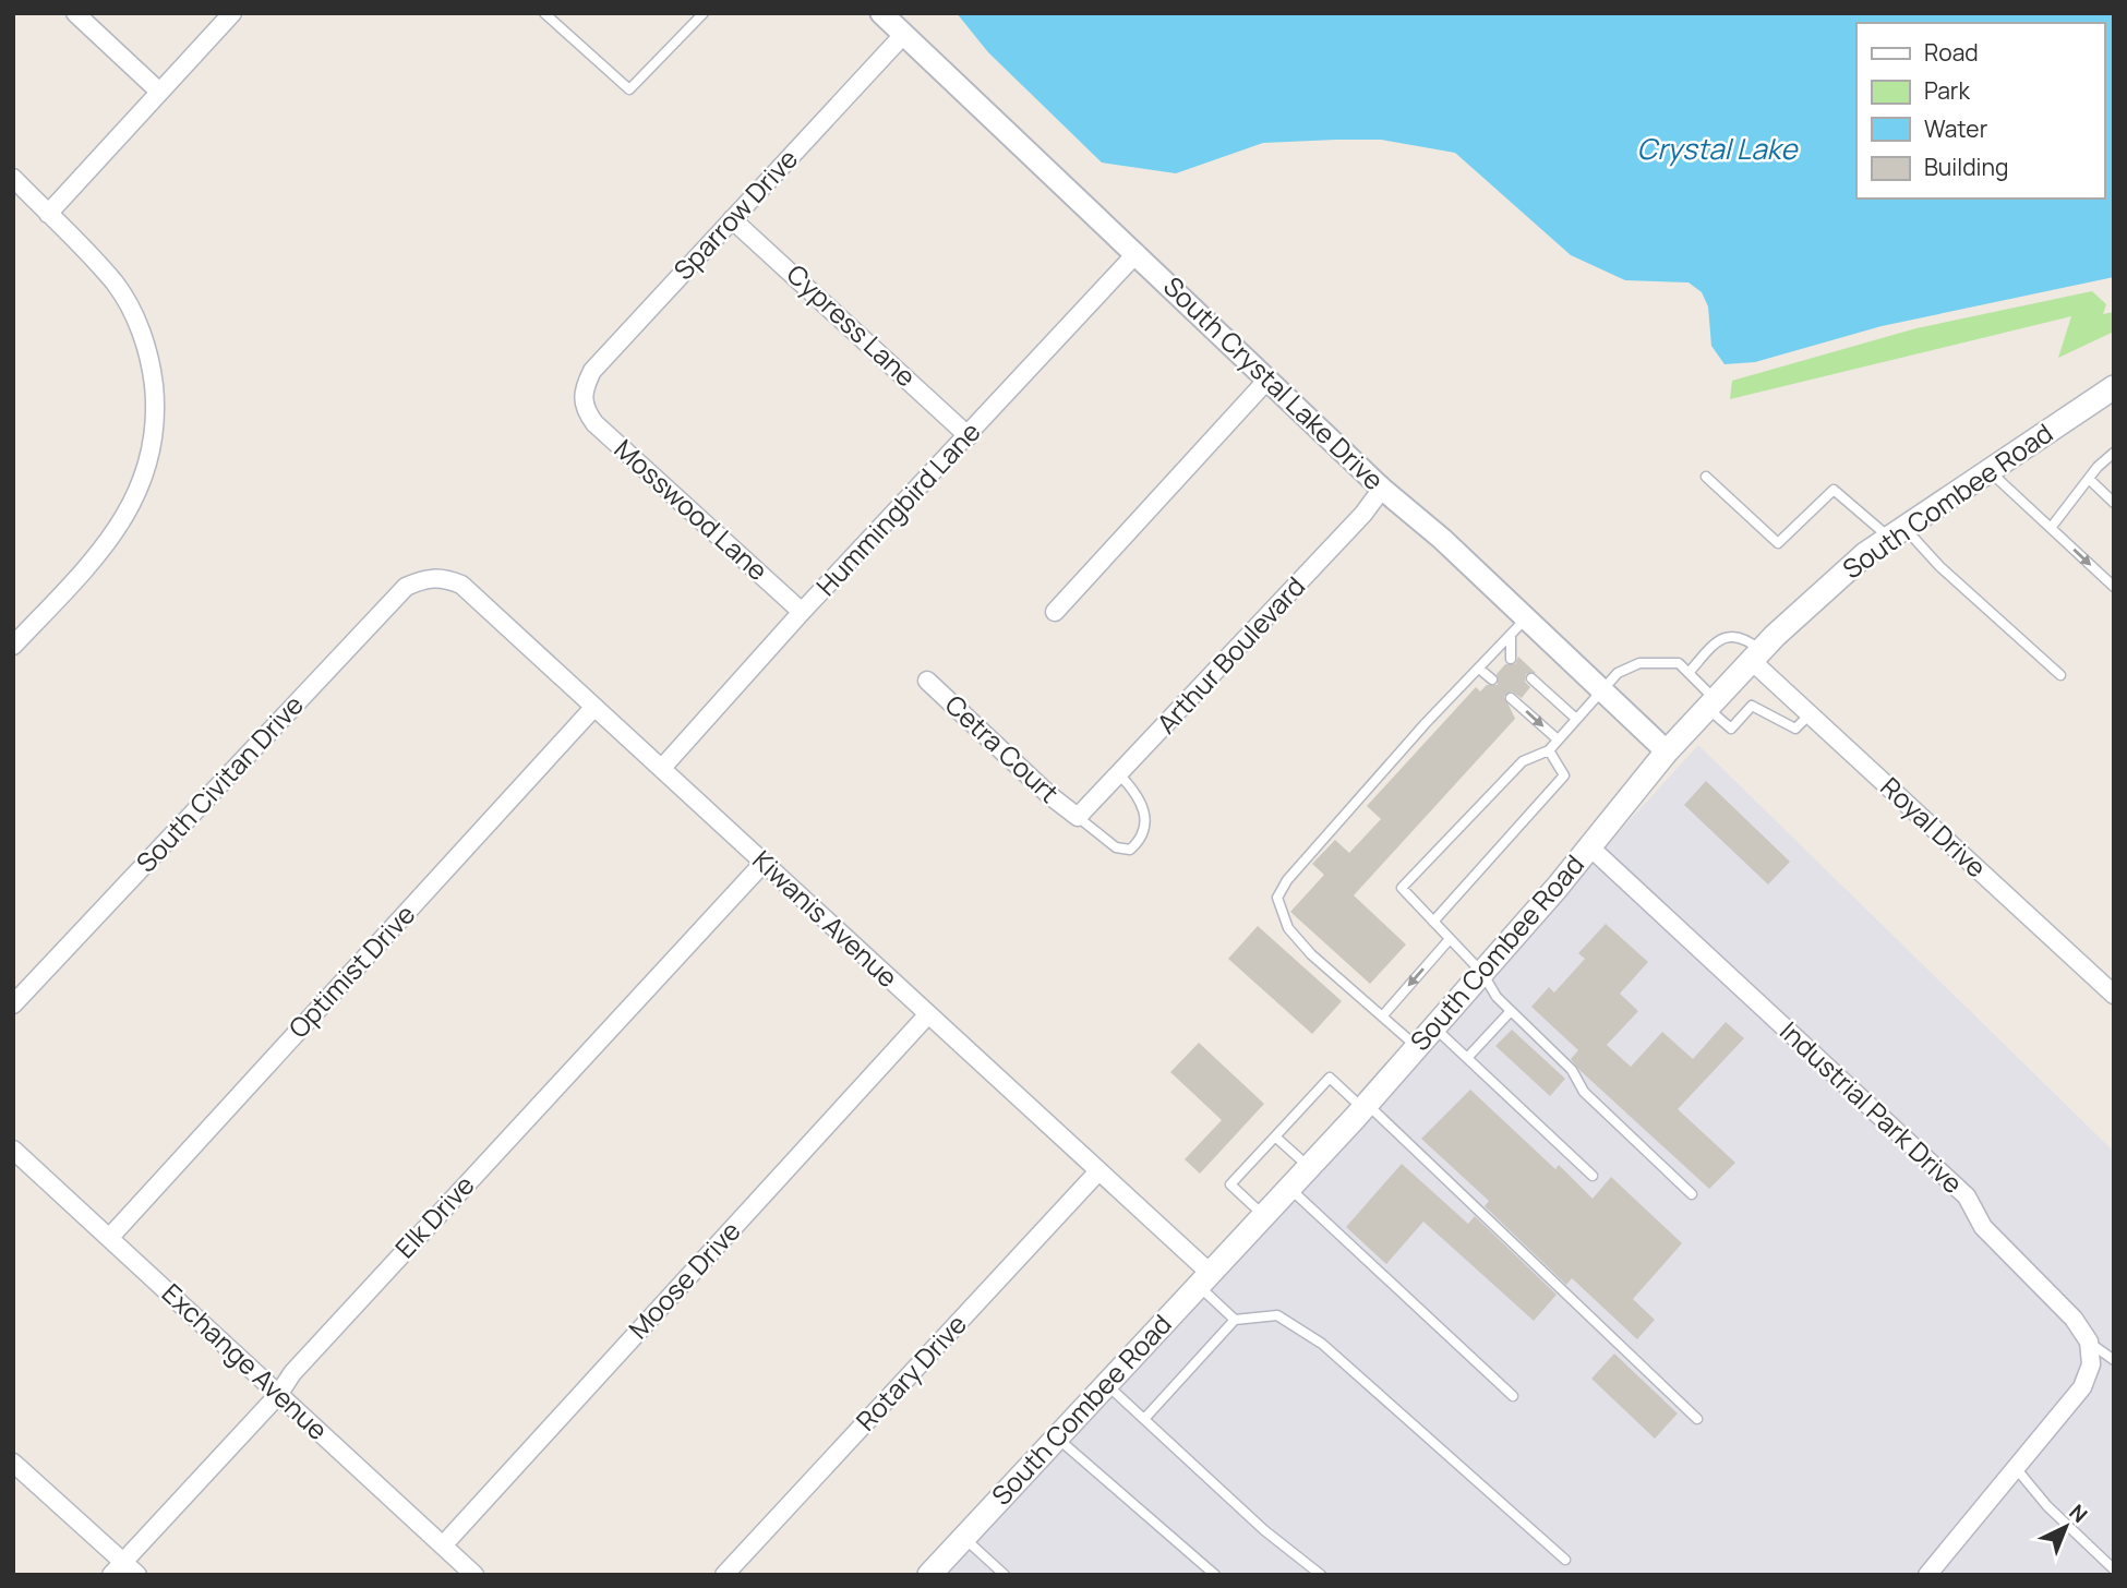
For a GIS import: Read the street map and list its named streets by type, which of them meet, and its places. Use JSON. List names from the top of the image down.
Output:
{
  "streets": {
    "main road": ["South Combee Road"],
    "street": [
      "Sparrow Drive",
      "Cypress Lane",
      "South Crystal Lake Drive",
      "Hummingbird Lane",
      "Mosswood Lane",
      "Arthur Boulevard",
      "Cetra Court",
      "South Civitan Drive",
      "Royal Drive",
      "Kiwanis Avenue",
      "Optimist Drive",
      "Industrial Park Drive",
      "Elk Drive",
      "Moose Drive",
      "Exchange Avenue",
      "Rotary Drive"
    ]
  },
  "crossings": [
    ["Sparrow Drive", "Cypress Lane"],
    ["Sparrow Drive", "South Crystal Lake Drive"],
    ["Sparrow Drive", "Mosswood Lane"],
    ["Cypress Lane", "Hummingbird Lane"],
    ["South Crystal Lake Drive", "South Combee Road"],
    ["South Crystal Lake Drive", "Hummingbird Lane"],
    ["South Crystal Lake Drive", "Arthur Boulevard"],
    ["South Combee Road", "Royal Drive"],
    ["South Combee Road", "Kiwanis Avenue"],
    ["South Combee Road", "Industrial Park Drive"],
    ["Hummingbird Lane", "Mosswood Lane"],
    ["Hummingbird Lane", "Kiwanis Avenue"],
    ["Arthur Boulevard", "Cetra Court"],
    ["South Civitan Drive", "Kiwanis Avenue"],
    ["Kiwanis Avenue", "Optimist Drive"],
    ["Kiwanis Avenue", "Elk Drive"],
    ["Kiwanis Avenue", "Moose Drive"],
    ["Kiwanis Avenue", "Rotary Drive"],
    ["Optimist Drive", "Exchange Avenue"],
    ["Elk Drive", "Exchange Avenue"],
    ["Moose Drive", "Exchange Avenue"]
  ],
  "water": ["Crystal Lake"],
  "legend": [
    "Road",
    "Park",
    "Water",
    "Building"
  ],
  "north": "top right"
}
